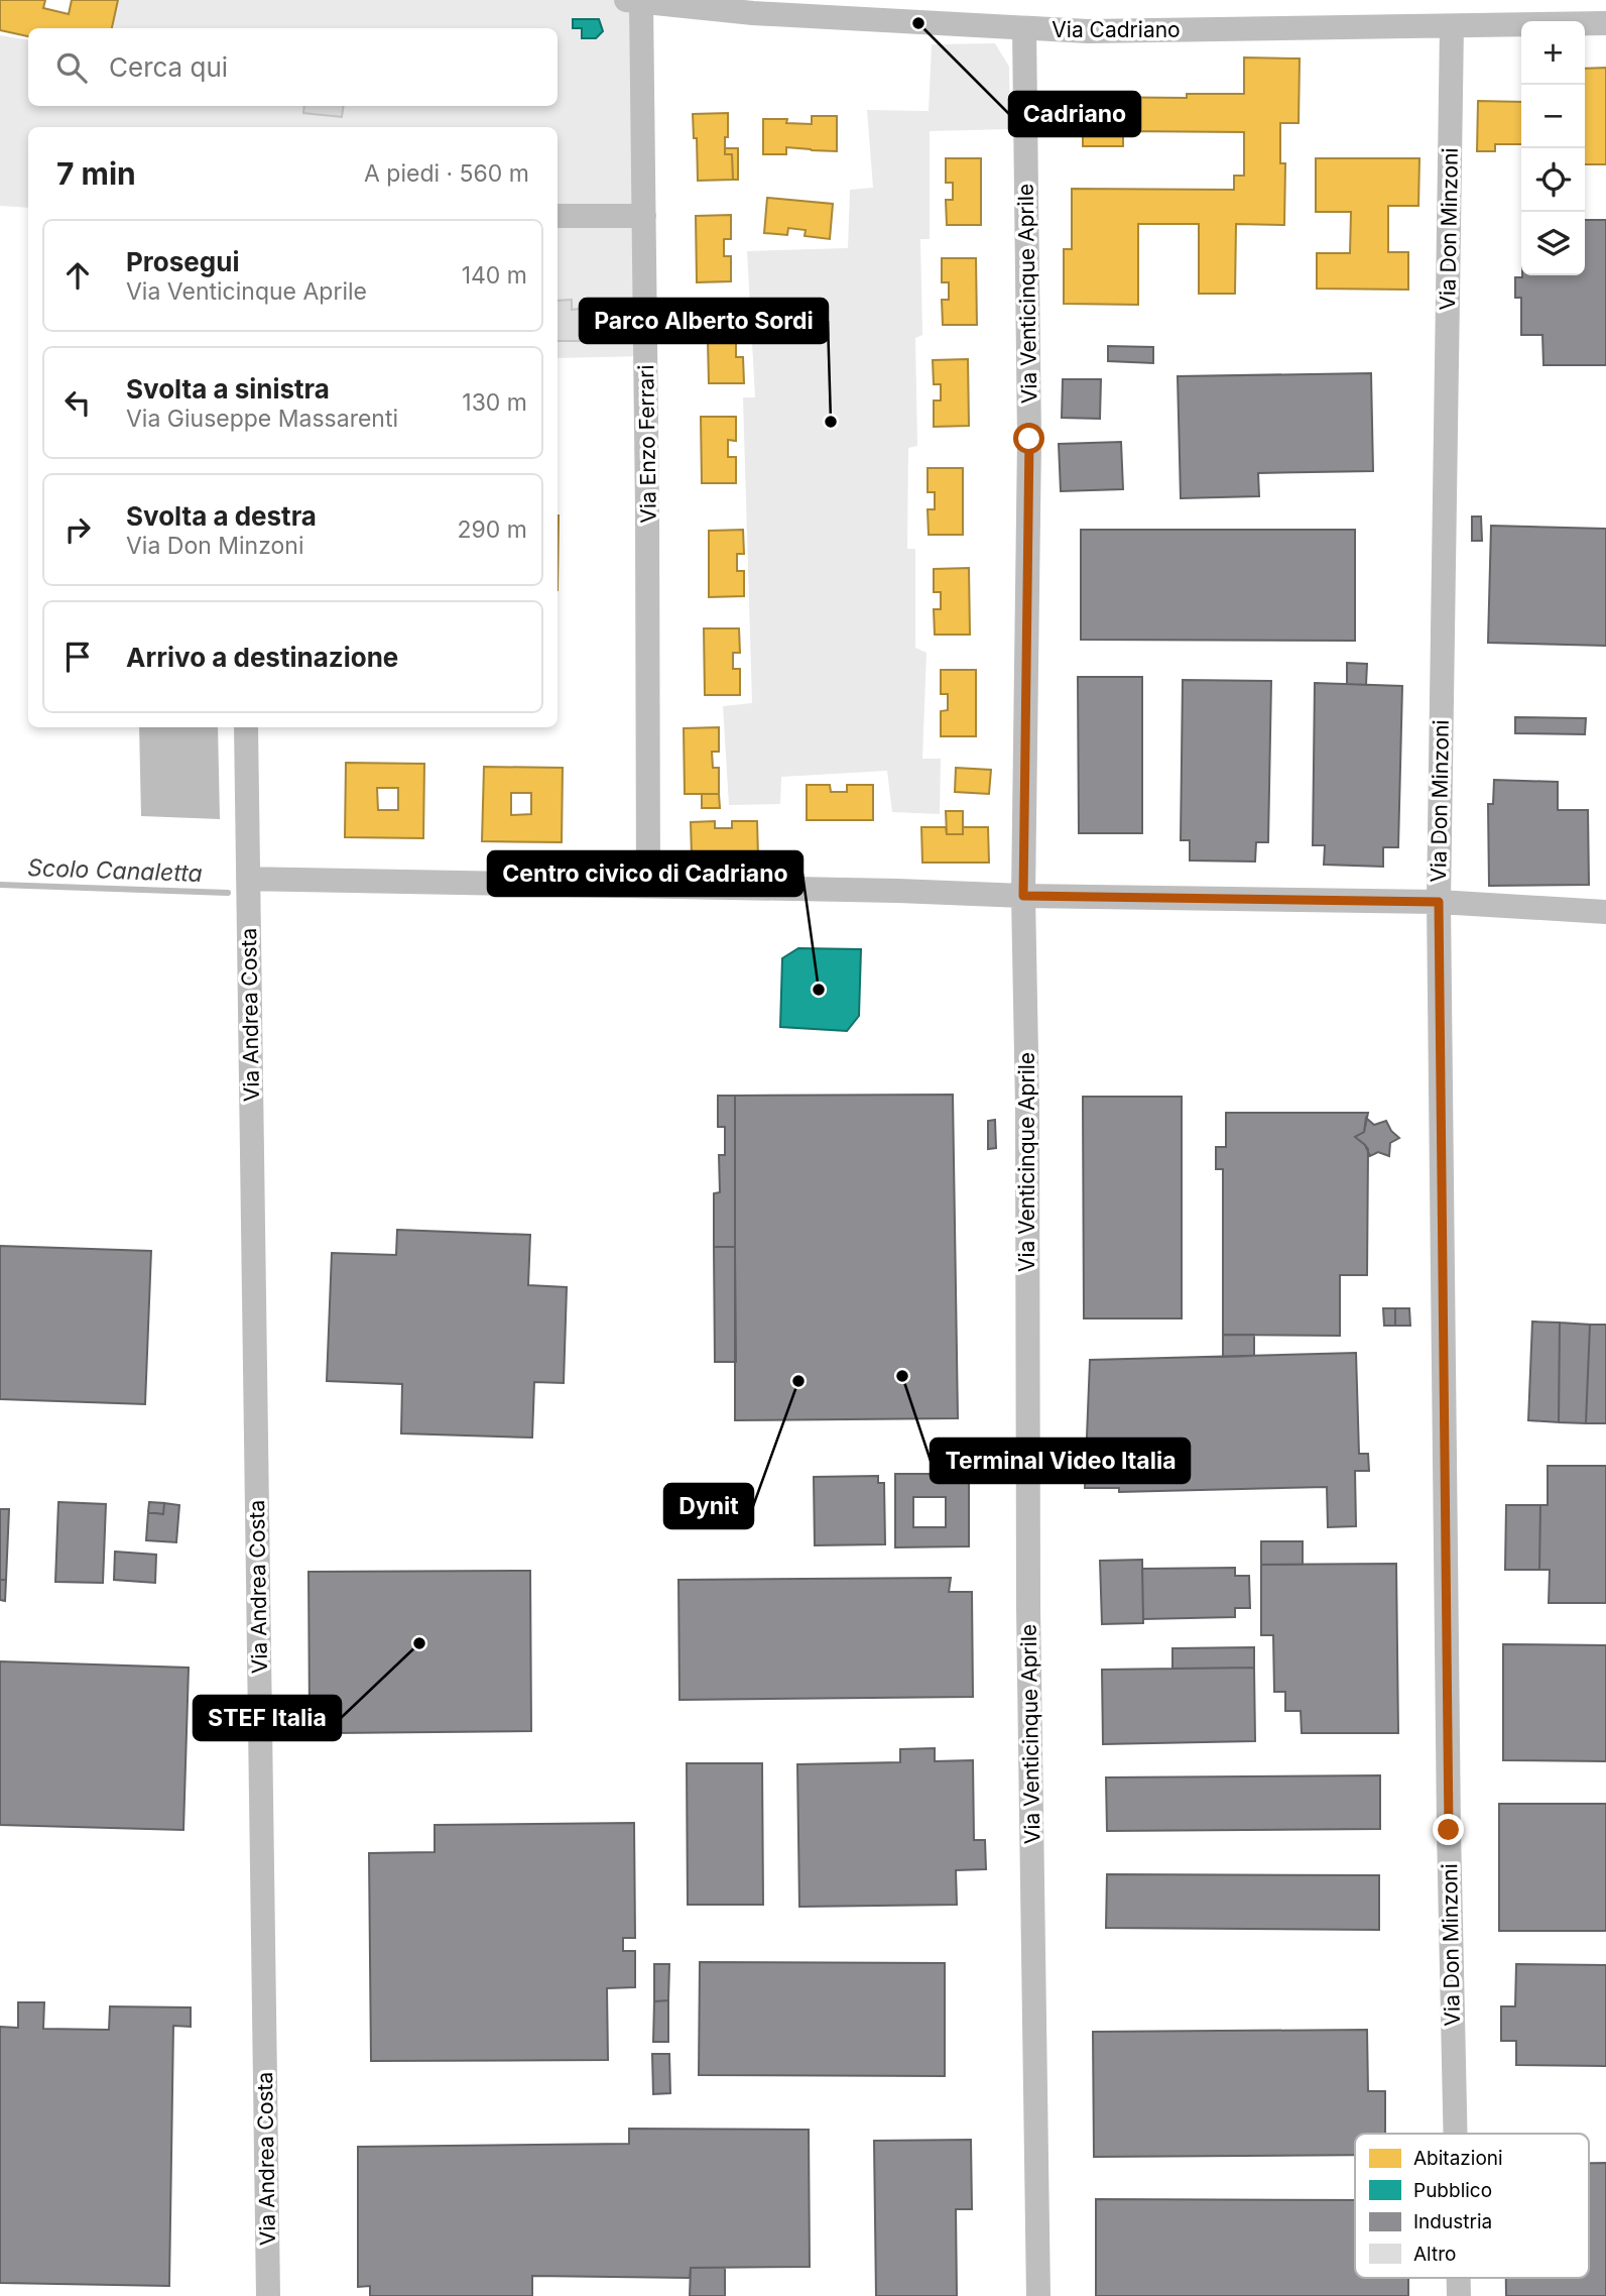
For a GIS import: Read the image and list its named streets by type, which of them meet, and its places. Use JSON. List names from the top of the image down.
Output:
{
  "streets": {
    "street": [
      "Via Cadriano",
      "Via Don Minzoni",
      "Via Venticinque Aprile",
      "Via Enzo Ferrari",
      "Via Andrea Costa"
    ]
  },
  "crossings": [
    ["Via Cadriano", "Via Don Minzoni"],
    ["Via Cadriano", "Via Venticinque Aprile"],
    ["Via Cadriano", "Via Enzo Ferrari"]
  ],
  "water": ["Scolo Canaletta"],
  "places": [
    "Cadriano",
    "Parco Alberto Sordi",
    "Centro civico di Cadriano",
    "Terminal Video Italia",
    "Dynit",
    "STEF Italia"
  ],
  "legend": [
    "Abitazioni",
    "Pubblico",
    "Industria",
    "Altro"
  ],
  "page": {
    "map_buttons": ["+", "−"],
    "search": "Cerca qui",
    "heading": ["7 min", "A piedi · 560 m"],
    "list": [
      ["Prosegui", "Via Venticinque Aprile", "140 m"],
      ["Svolta a sinistra", "Via Giuseppe Massarenti", "130 m"],
      ["Svolta a destra", "Via Don Minzoni", "290 m"],
      "Arrivo a destinazione"
    ]
  }
}
